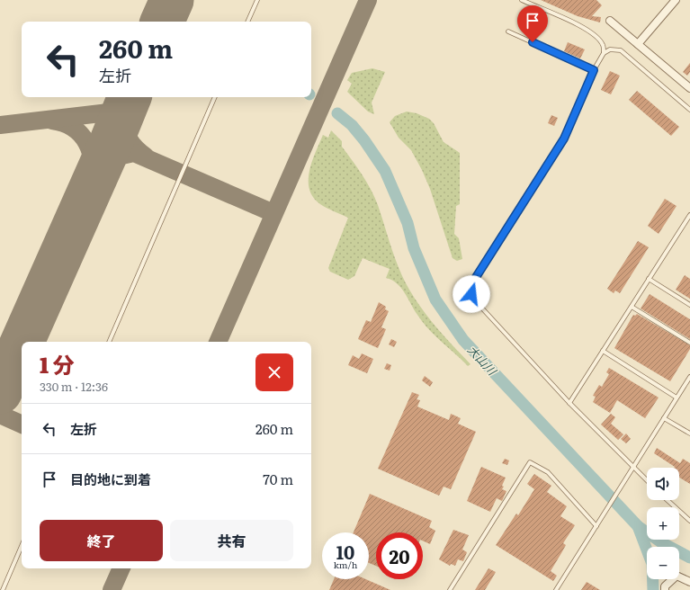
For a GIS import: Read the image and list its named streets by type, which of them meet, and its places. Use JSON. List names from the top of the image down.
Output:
{
  "water": ["大山川"],
  "page": {
    "turn": ["260 m", "左折"],
    "heading": ["1 分", "330 m · 12:36"],
    "list": [
      {
        "name": "左折",
        "value": "260 m"
      },
      {
        "name": "目的地に到着",
        "value": "70 m"
      }
    ],
    "map_buttons": ["+", "−"],
    "buttons": ["終了", "共有"],
    "speed": "10 km/h",
    "limit": "20"
  }
}
